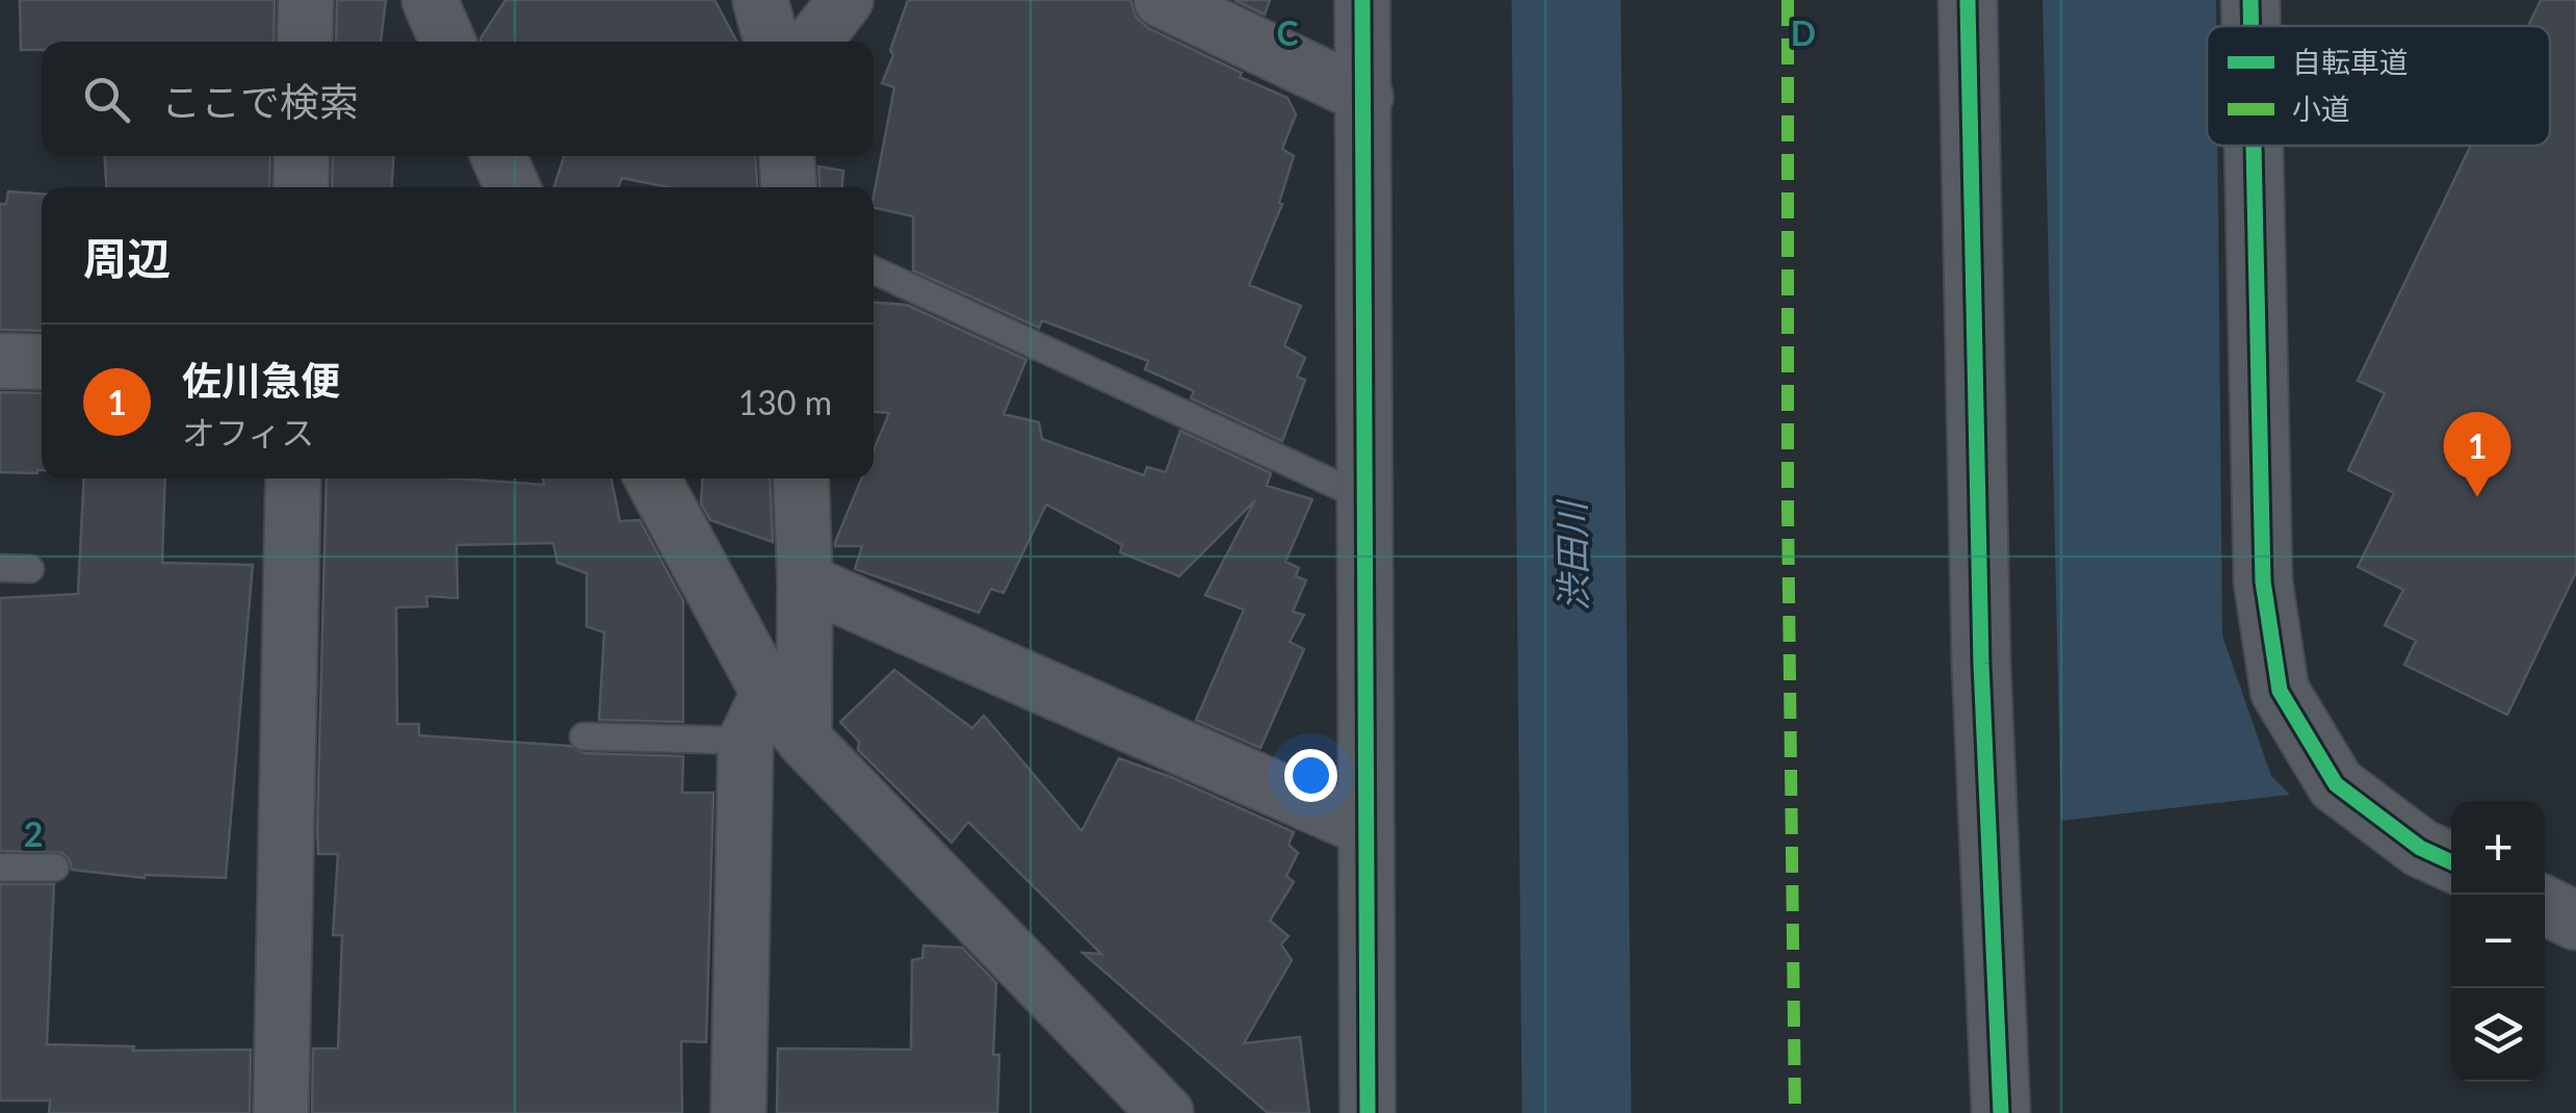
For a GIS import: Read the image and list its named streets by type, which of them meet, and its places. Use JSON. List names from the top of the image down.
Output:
{
  "water": ["渋田川"],
  "legend": ["自転車道", "小道"],
  "page": {
    "search": "ここで検索",
    "heading": "周辺",
    "list": [
      {
        "mark": "1",
        "name": "佐川急便",
        "note": "オフィス",
        "value": "130 m"
      }
    ],
    "pins": "1",
    "map_buttons": ["+", "−"]
  },
  "grid": {
    "columns": ["C", "D"],
    "rows": ["2"]
  }
}
